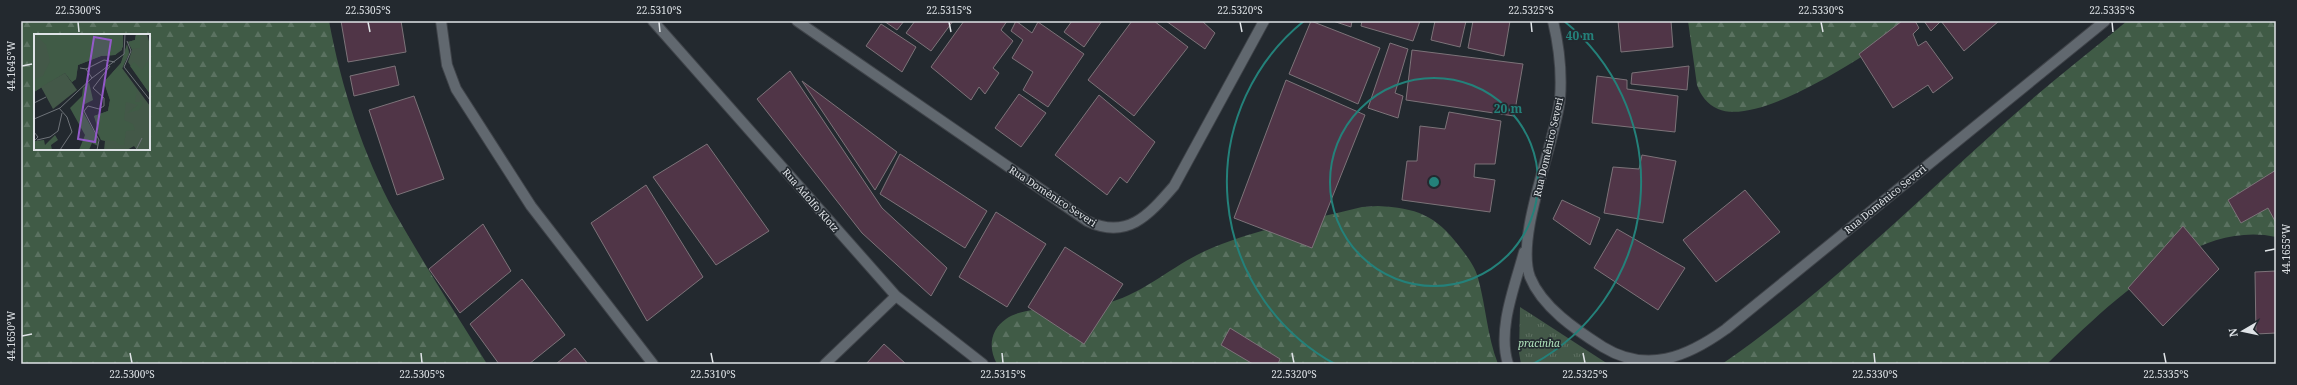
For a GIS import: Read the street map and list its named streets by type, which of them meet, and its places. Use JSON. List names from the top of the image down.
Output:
{
  "streets": {
    "street": ["Rua Domênico Severi", "Rua Adolfo Klotz"]
  },
  "parks": ["pracinha"],
  "north": "left",
  "coordinates": [
    "22.5300°S",
    "22.5305°S",
    "22.5310°S",
    "22.5315°S",
    "22.5320°S",
    "22.5325°S",
    "22.5330°S",
    "22.5335°S",
    "44.1645°W",
    "44.1655°W",
    "44.1650°W"
  ],
  "rings": ["40 m", "20 m"]
}
